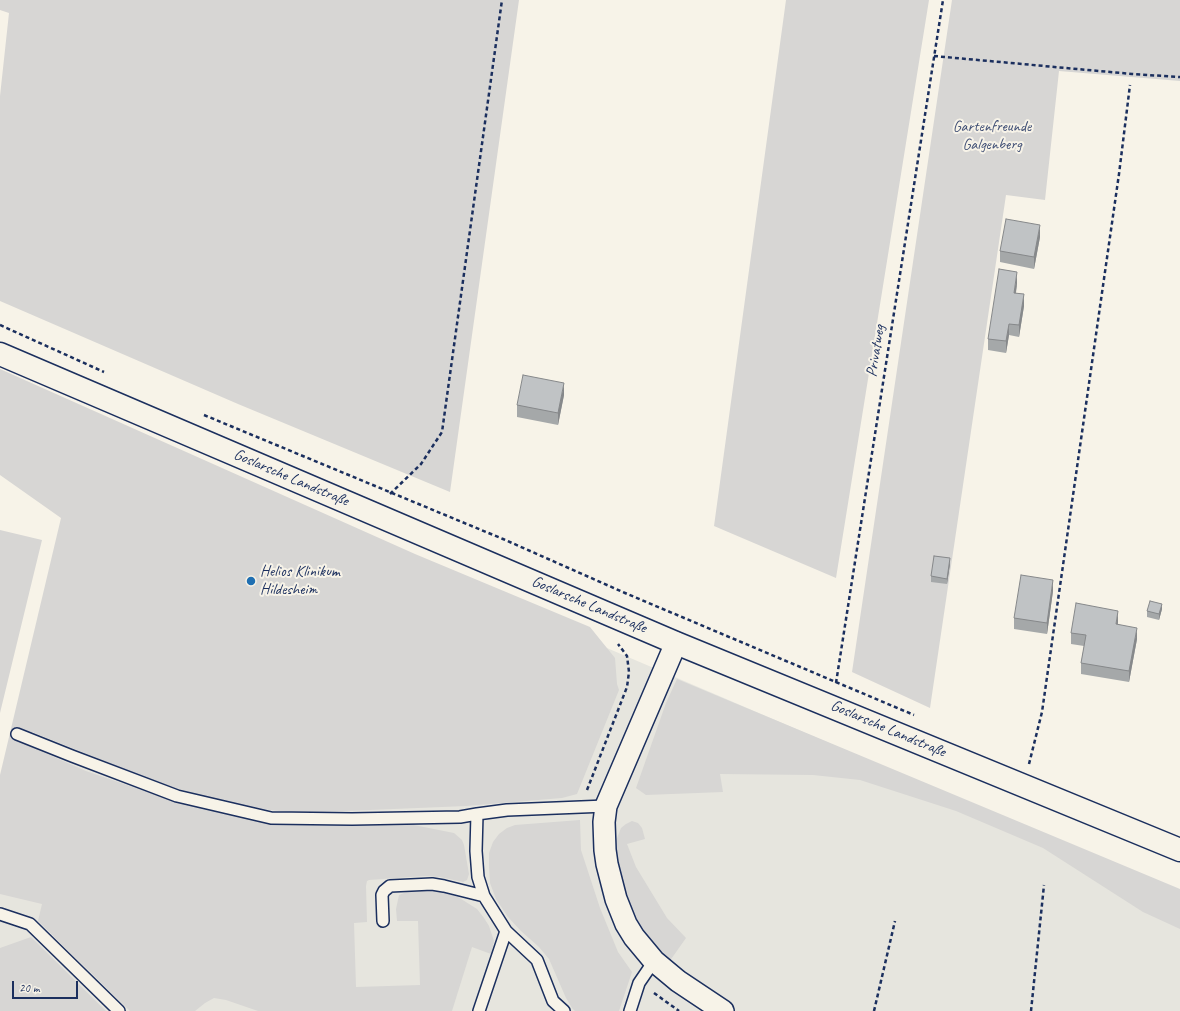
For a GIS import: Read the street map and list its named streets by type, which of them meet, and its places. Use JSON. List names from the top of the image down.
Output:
{
  "streets": {
    "main road": ["Goslarsche Landstraße"],
    "path": ["Privatweg"]
  },
  "crossings": [
    ["Privatweg", "Goslarsche Landstraße"]
  ],
  "parks": ["Gartenfreunde Galgenberg"],
  "places": ["Helios Klinikum Hildesheim"],
  "scale_bar": "20 m"
}
